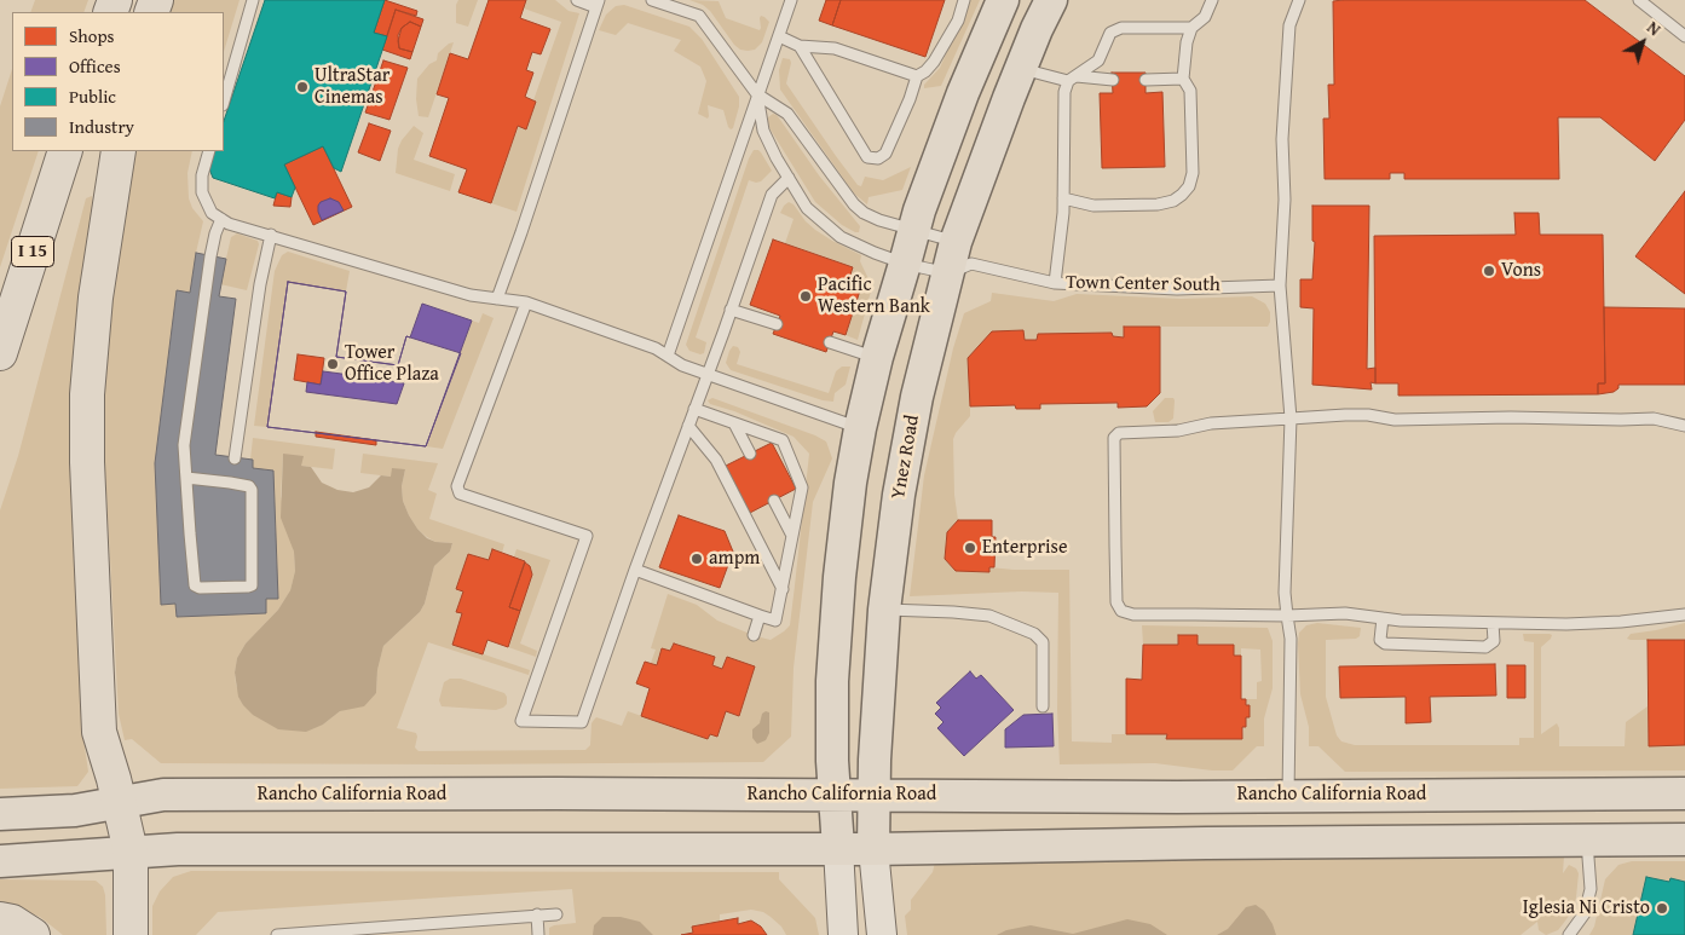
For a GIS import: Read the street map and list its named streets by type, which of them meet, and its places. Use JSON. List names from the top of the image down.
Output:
{
  "streets": {
    "highway": ["I 15"],
    "main road": ["Ynez Road", "Rancho California Road"],
    "lane": ["Town Center South"]
  },
  "crossings": [
    ["Town Center South", "Ynez Road"],
    ["Ynez Road", "Rancho California Road"]
  ],
  "places": [
    "UltraStar Cinemas",
    "Vons",
    "Pacific Western Bank",
    "Tower Office Plaza",
    "Enterprise",
    "ampm",
    "Iglesia Ni Cristo"
  ],
  "legend": [
    "Shops",
    "Offices",
    "Public",
    "Industry"
  ],
  "north": "top right"
}
